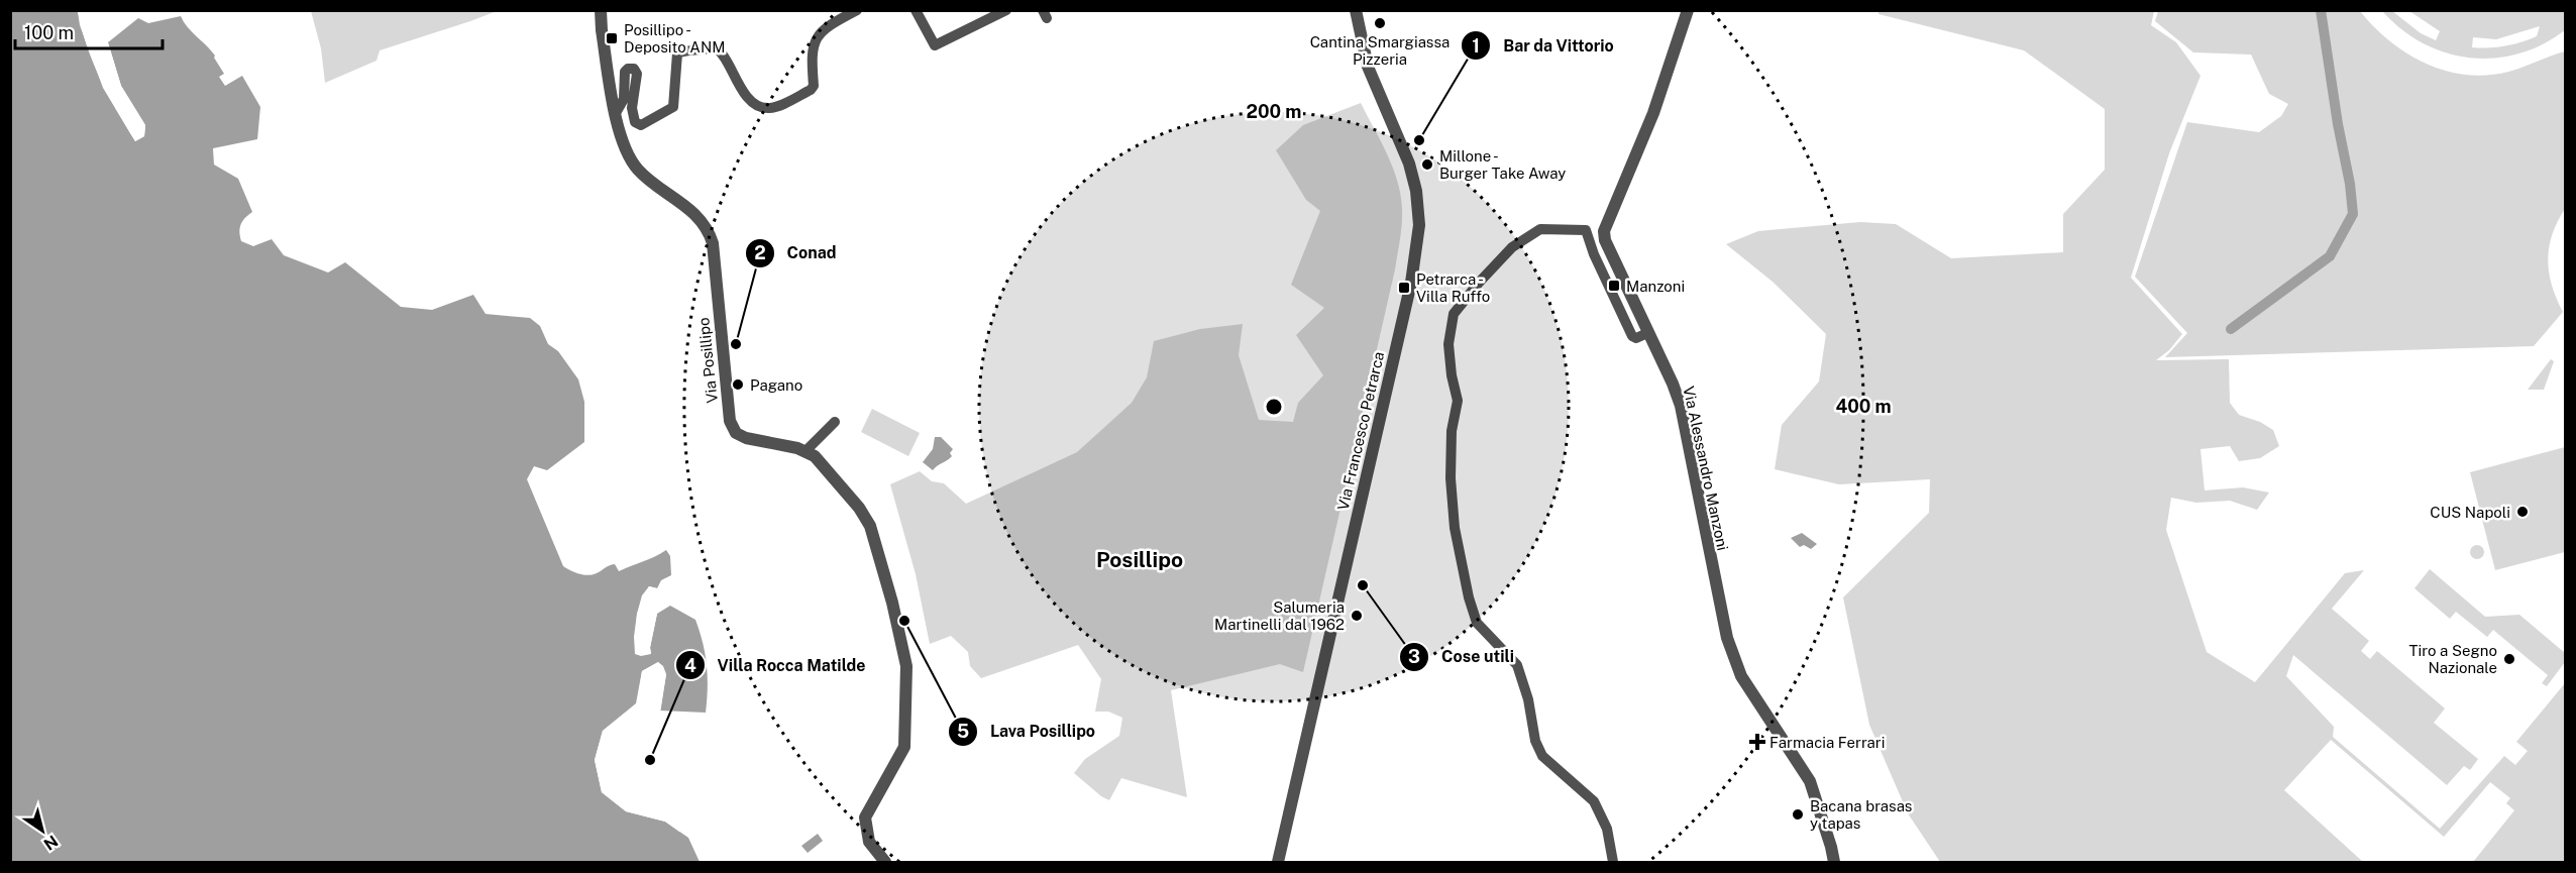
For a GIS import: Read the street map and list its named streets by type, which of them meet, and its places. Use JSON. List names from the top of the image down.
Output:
{
  "streets": {
    "street": ["Via Posillipo", "Via Francesco Petrarca", "Via Alessandro Manzoni"]
  },
  "districts": ["Posillipo"],
  "places": {
    "other": [
      "Cantina Smargiassa Pizzeria",
      "Bar da Vittorio",
      "Millone - Burger Take Away",
      "Conad",
      "Pagano",
      "CUS Napoli",
      "Cose utili",
      "Salumeria Martinelli dal 1962",
      "Lava Posillipo",
      "Tiro a Segno Nazionale",
      "Villa Rocca Matilde",
      "Bacana brasas y tapas"
    ],
    "transit": ["Posillipo - Deposito ANM", "Manzoni", "Petrarca - Villa Ruffo"],
    "health": ["Farmacia Ferrari"]
  },
  "scale_bar": "100 m",
  "north": "bottom right",
  "rings": ["200 m", "400 m"]
}
